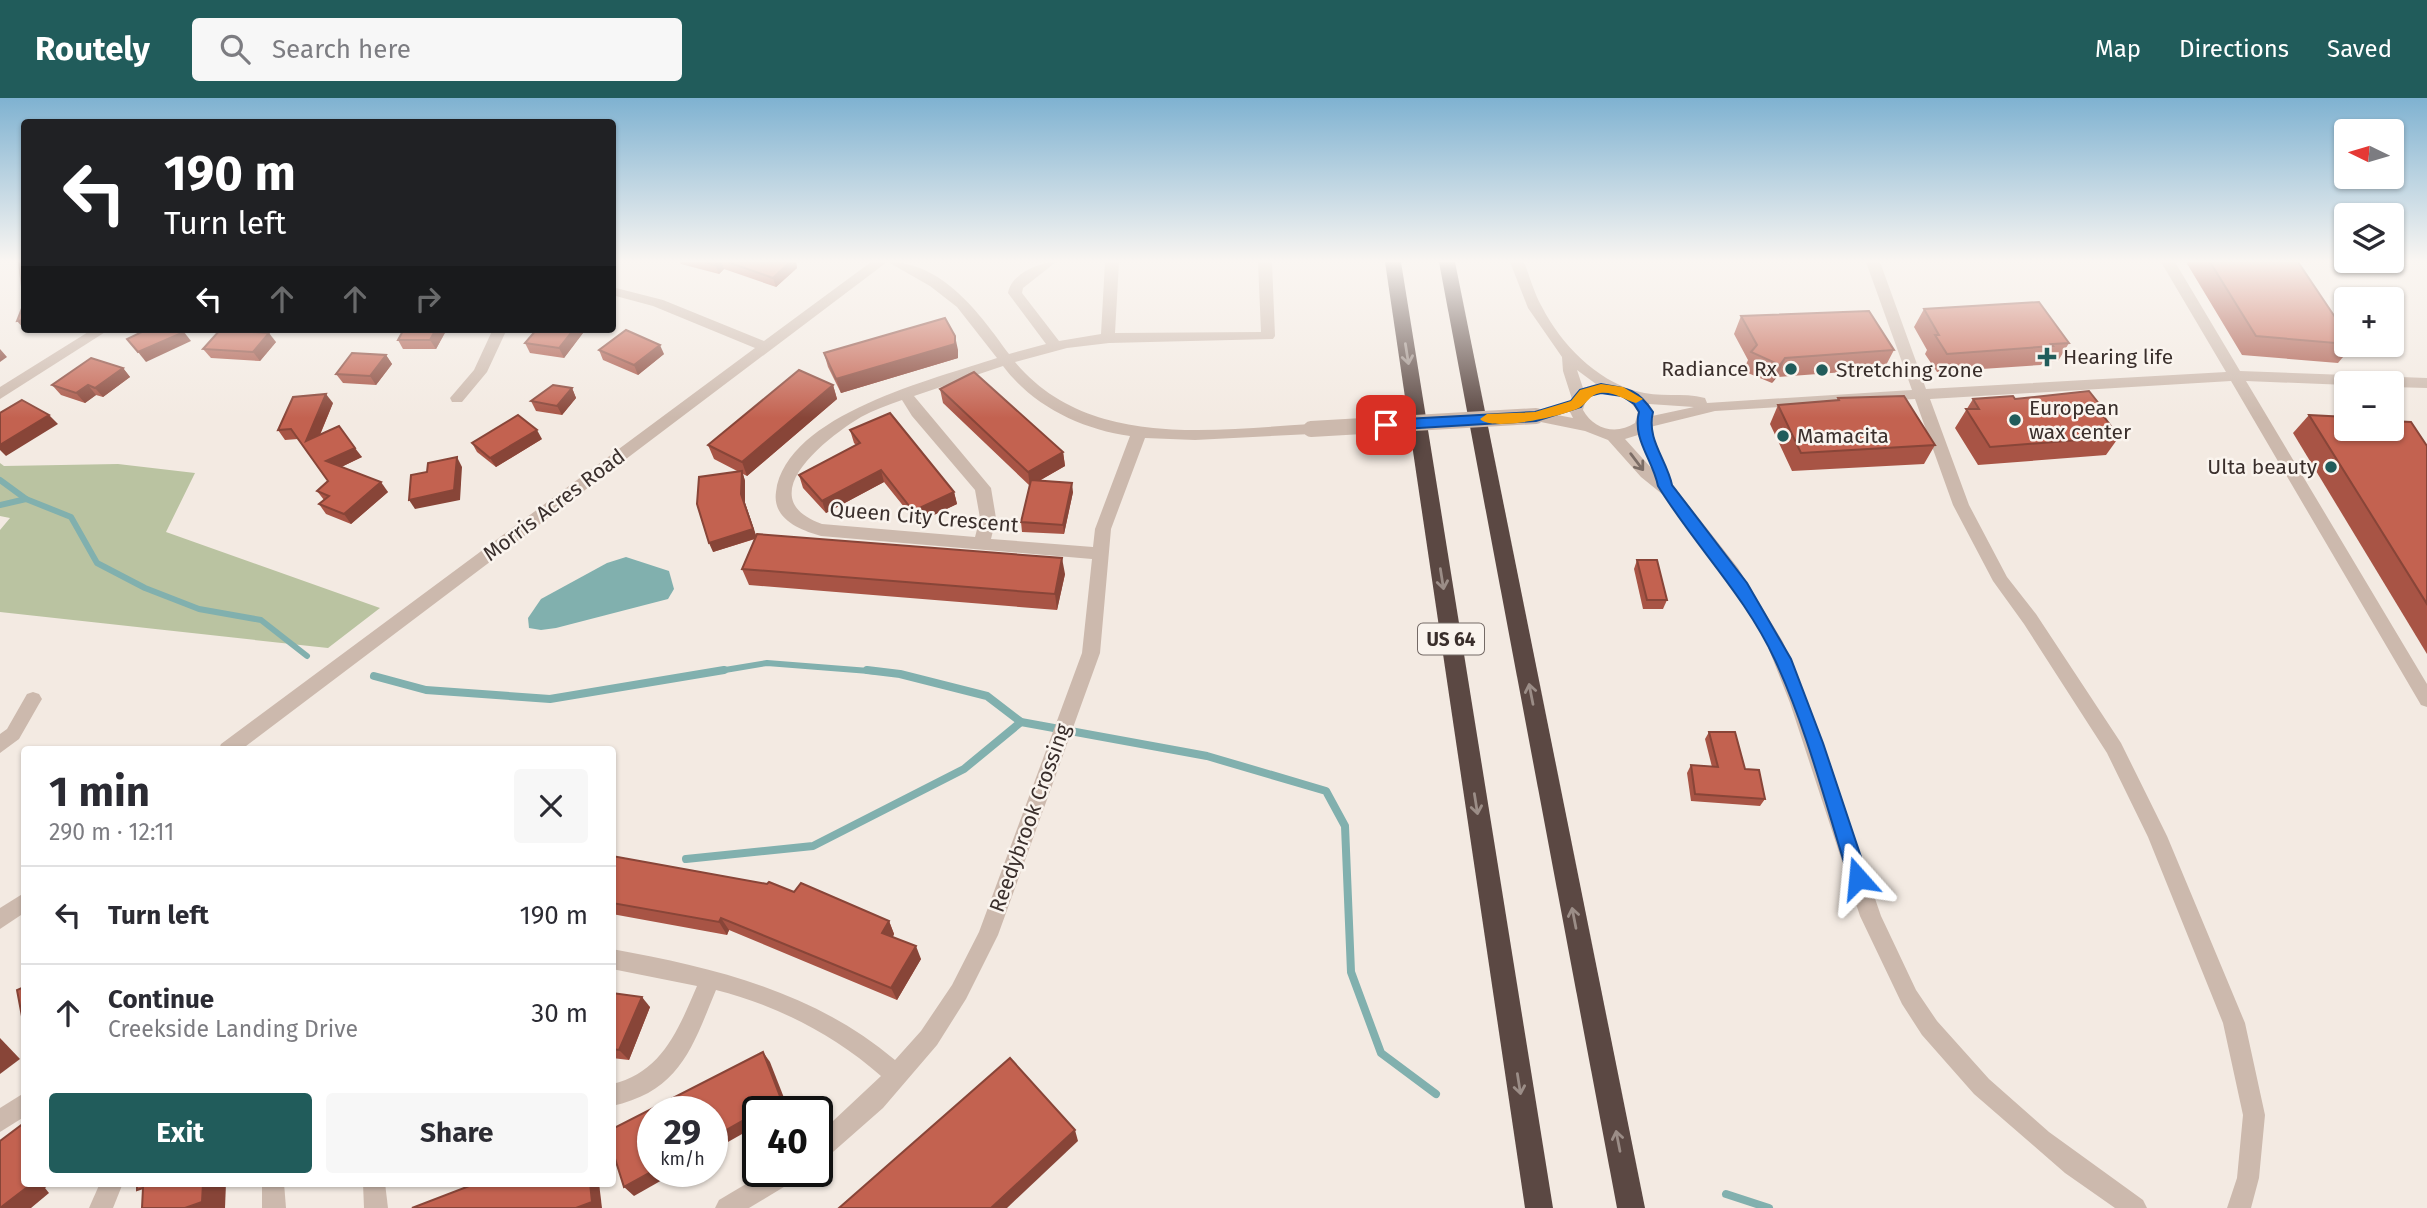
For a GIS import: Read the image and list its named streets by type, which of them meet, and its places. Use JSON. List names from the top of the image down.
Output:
{
  "streets": {
    "highway": ["US 64"],
    "street": ["Morris Acres Road", "Queen City Crescent", "Reedybrook Crossing"]
  },
  "crossings": [
    ["Queen City Crescent", "Reedybrook Crossing"]
  ],
  "places": {
    "health": ["Hearing life"],
    "other": [
      "Radiance Rx",
      "Stretching zone",
      "European wax center",
      "Mamacita",
      "Ulta beauty"
    ]
  },
  "north": "left",
  "page": {
    "header": "Routely",
    "search": "Search here",
    "nav": ["Map", "Directions", "Saved"],
    "map_buttons": ["+", "−"],
    "turn": ["190 m", "Turn left"],
    "heading": ["1 min", "290 m · 12:11"],
    "list": [
      {
        "name": "Turn left",
        "value": "190 m"
      },
      {
        "name": "Continue",
        "note": "Creekside Landing Drive",
        "value": "30 m"
      }
    ],
    "buttons": ["Exit", "Share"],
    "speed": "29 km/h",
    "limit": "40"
  }
}
